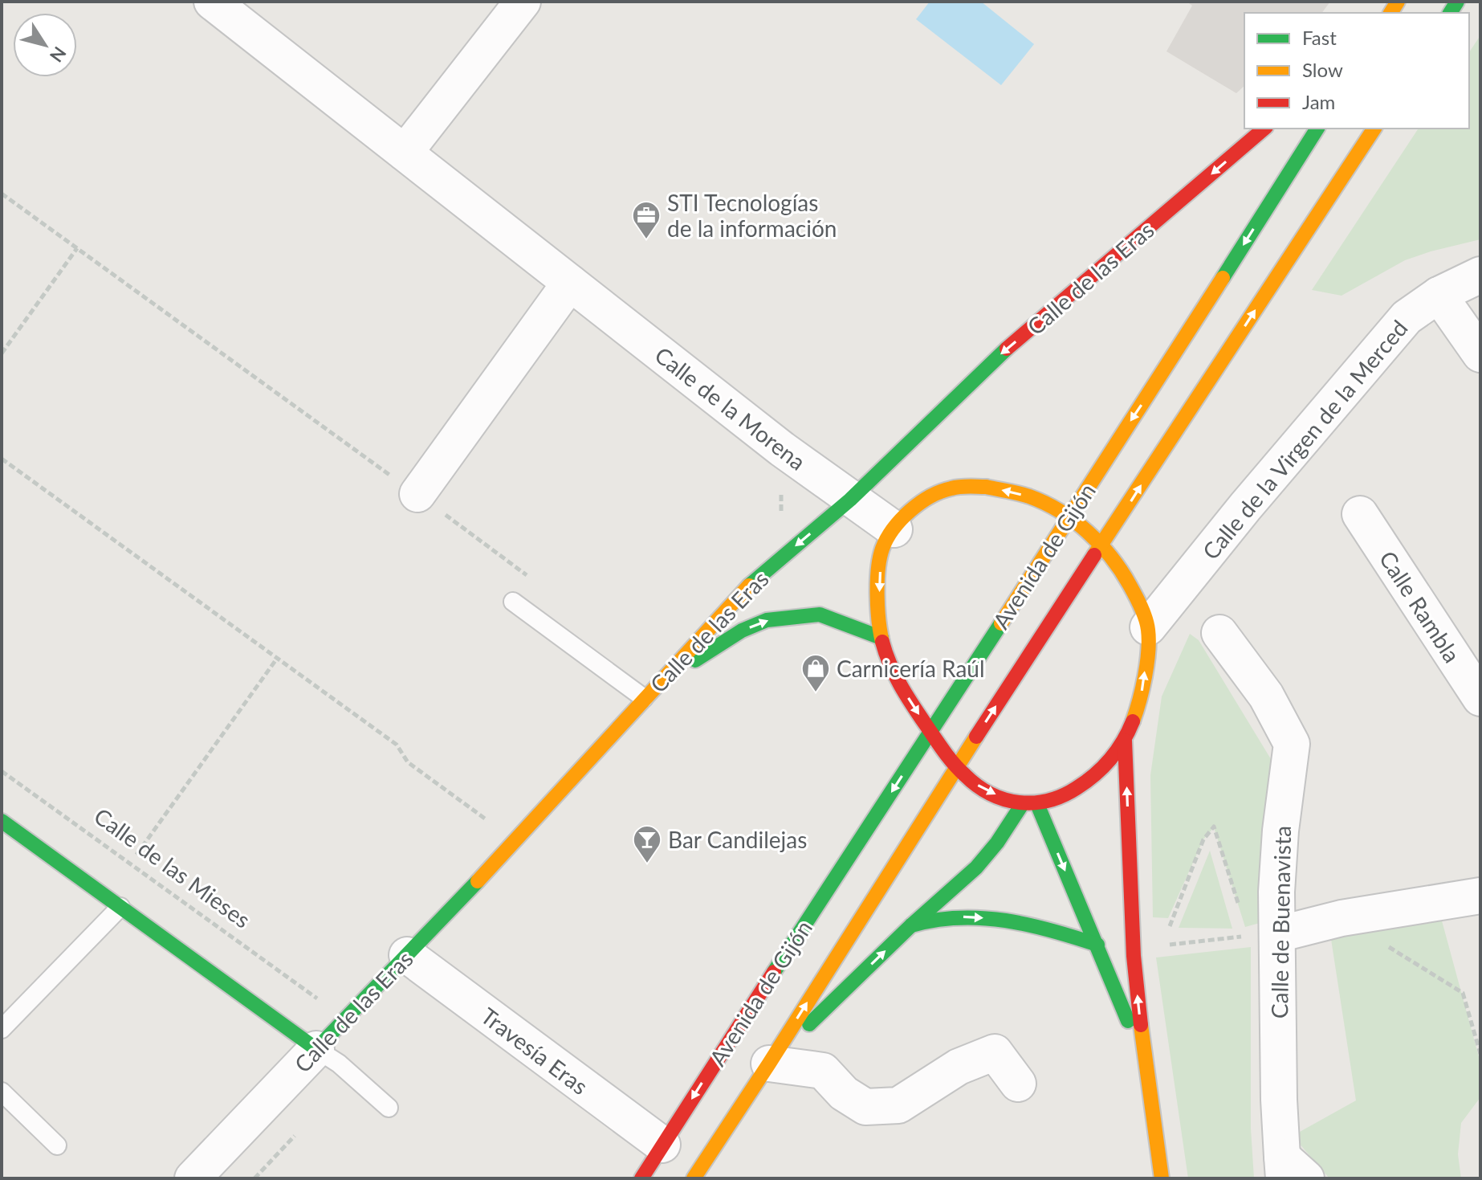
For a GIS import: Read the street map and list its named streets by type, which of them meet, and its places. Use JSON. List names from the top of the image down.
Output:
{
  "streets": {
    "main road": ["Calle de las Eras", "Avenida de Gijón"],
    "street": [
      "Calle de la Morena",
      "Calle de la Virgen de la Merced",
      "Calle Rambla",
      "Calle de Buenavista",
      "Travesía Eras"
    ],
    "path": ["Calle de las Mieses"]
  },
  "crossings": [
    ["Calle de las Eras", "Calle de la Morena"],
    ["Calle de las Eras", "Travesía Eras"],
    ["Avenida de Gijón", "Travesía Eras"]
  ],
  "one_way": ["Calle de las Eras"],
  "places": {
    "office": ["STI Tecnologías de la información"],
    "shop": ["Carnicería Raúl"],
    "bar": ["Bar Candilejas"]
  },
  "legend": ["Fast", "Slow", "Jam"],
  "north": "bottom right"
}
